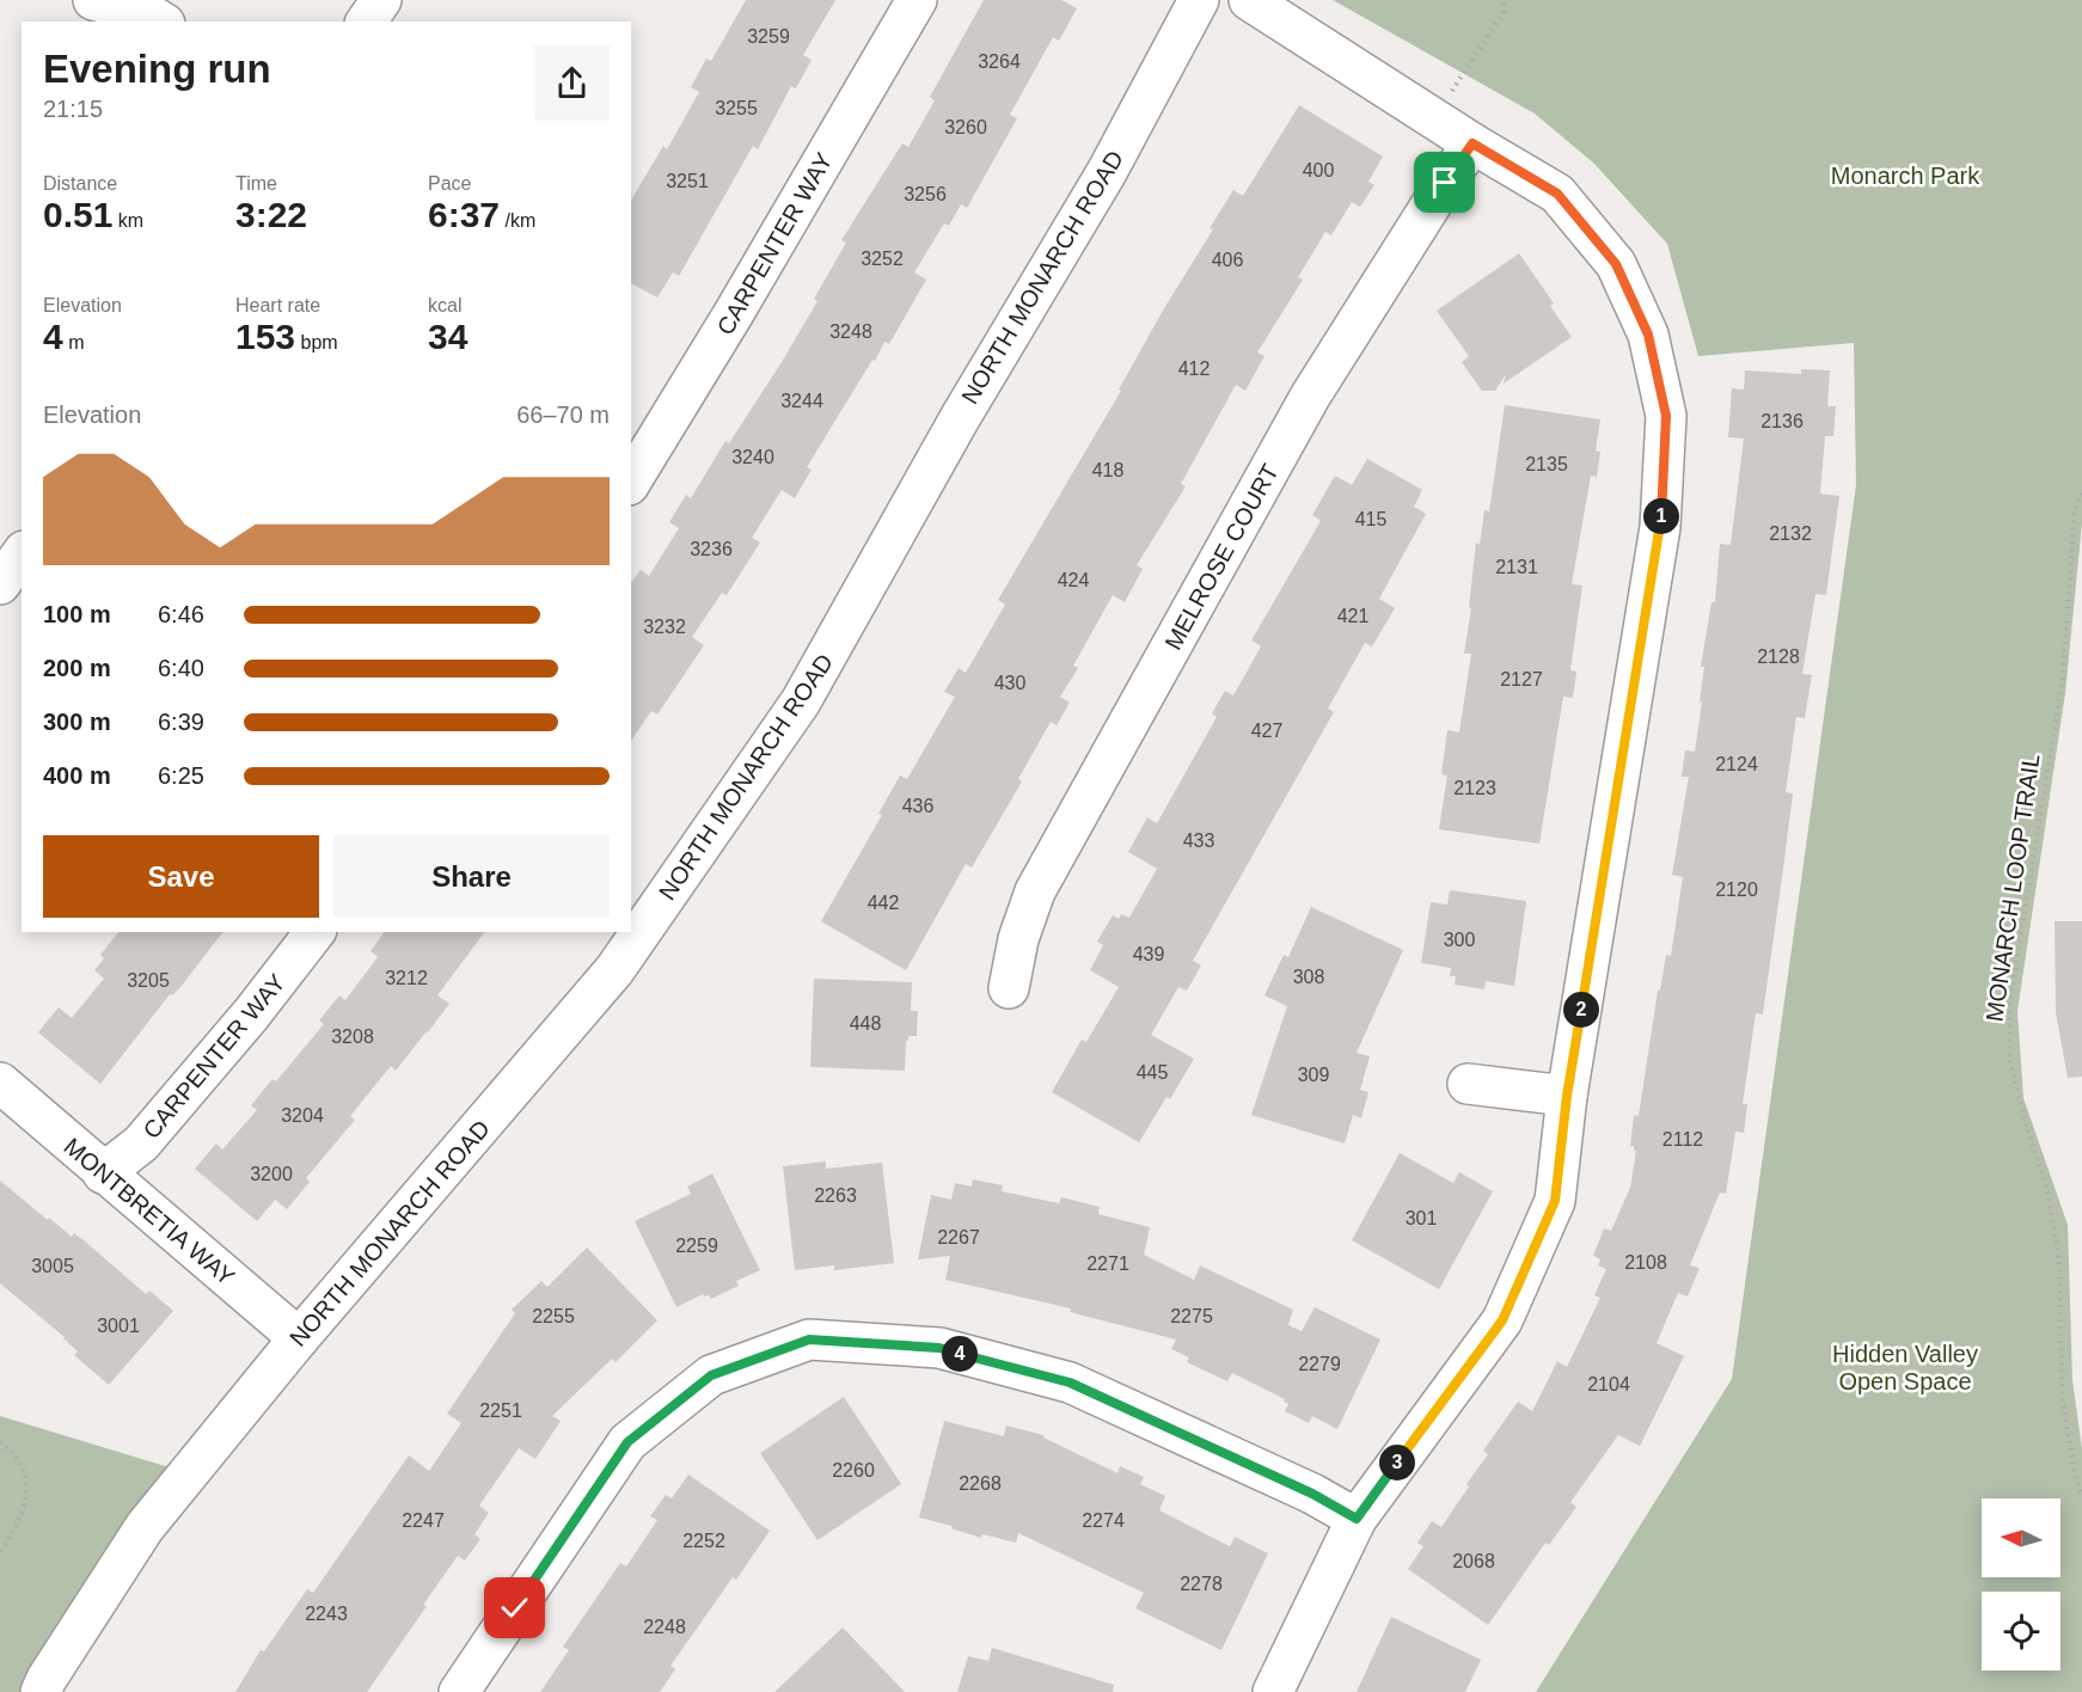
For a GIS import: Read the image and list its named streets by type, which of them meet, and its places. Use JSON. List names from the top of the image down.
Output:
{
  "streets": {
    "street": [
      "CARPENTER WAY",
      "NORTH MONARCH ROAD",
      "MELROSE COURT",
      "MONTBRETIA WAY"
    ],
    "path": ["MONARCH LOOP TRAIL"]
  },
  "crossings": [
    ["CARPENTER WAY", "MONTBRETIA WAY"],
    ["NORTH MONARCH ROAD", "MONTBRETIA WAY"]
  ],
  "parks": ["Monarch Park", "Hidden Valley Open Space"],
  "house_numbers": [
    "3259",
    "3264",
    "3255",
    "3260",
    "400",
    "3251",
    "3256",
    "3252",
    "406",
    "3248",
    "412",
    "3244",
    "2136",
    "3240",
    "2135",
    "418",
    "415",
    "2132",
    "3236",
    "2131",
    "424",
    "421",
    "3232",
    "2128",
    "2127",
    "430",
    "427",
    "2124",
    "2123",
    "436",
    "433",
    "2120",
    "442",
    "300",
    "439",
    "308",
    "3212",
    "3205",
    "448",
    "3208",
    "445",
    "309",
    "3204",
    "2112",
    "3200",
    "2263",
    "301",
    "2267",
    "2259",
    "2108",
    "2271",
    "3005",
    "2255",
    "2275",
    "3001",
    "2279",
    "2104",
    "2251",
    "2260",
    "2268",
    "2247",
    "2274",
    "2252",
    "2068",
    "2278",
    "2243",
    "2248"
  ],
  "north": "left",
  "page": {
    "heading": ["Evening run", "21:15"],
    "stats": [
      ["Distance", "0.51 km"],
      ["Time", "3:22"],
      ["Pace", "6:37 /km"],
      ["Elevation", "4 m"],
      ["Heart rate", "153 bpm"],
      ["kcal", "34"]
    ],
    "chart": ["Elevation", "66–70 m"],
    "pins": [
      "1",
      "2",
      "4",
      "3"
    ],
    "list": [
      {
        "name": "100 m",
        "note": "6:46"
      },
      {
        "name": "200 m",
        "note": "6:40"
      },
      {
        "name": "300 m",
        "note": "6:39"
      },
      {
        "name": "400 m",
        "note": "6:25"
      }
    ],
    "buttons": ["Save", "Share"]
  }
}
